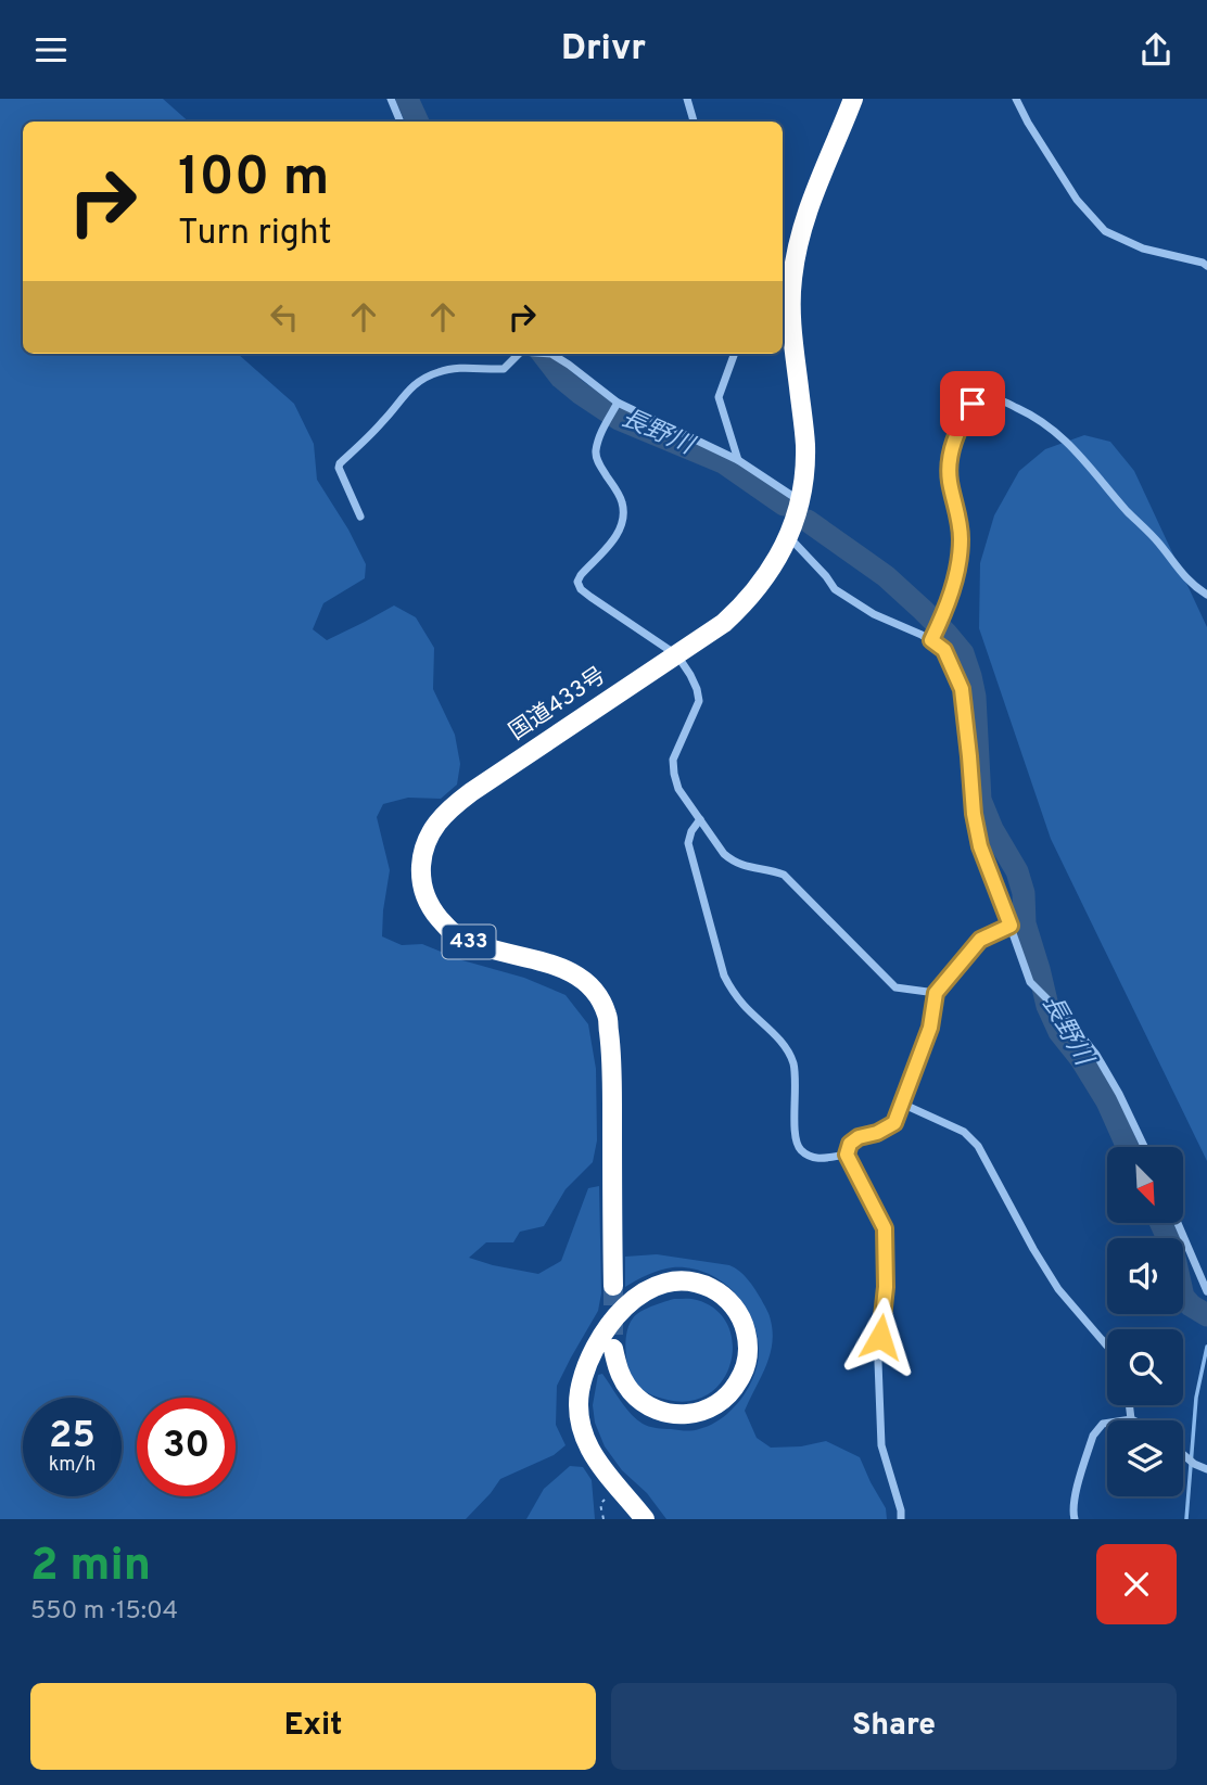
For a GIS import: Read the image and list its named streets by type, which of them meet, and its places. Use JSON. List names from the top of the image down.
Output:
{
  "streets": {
    "highway": ["国道433号", "433"]
  },
  "water": ["長野川"],
  "north": "bottom right",
  "page": {
    "header": "Drivr",
    "turn": ["100 m", "Turn right"],
    "speed": "25 km/h",
    "limit": "30",
    "heading": ["2 min", "550 m · 15:04"],
    "buttons": ["Exit", "Share"]
  }
}
